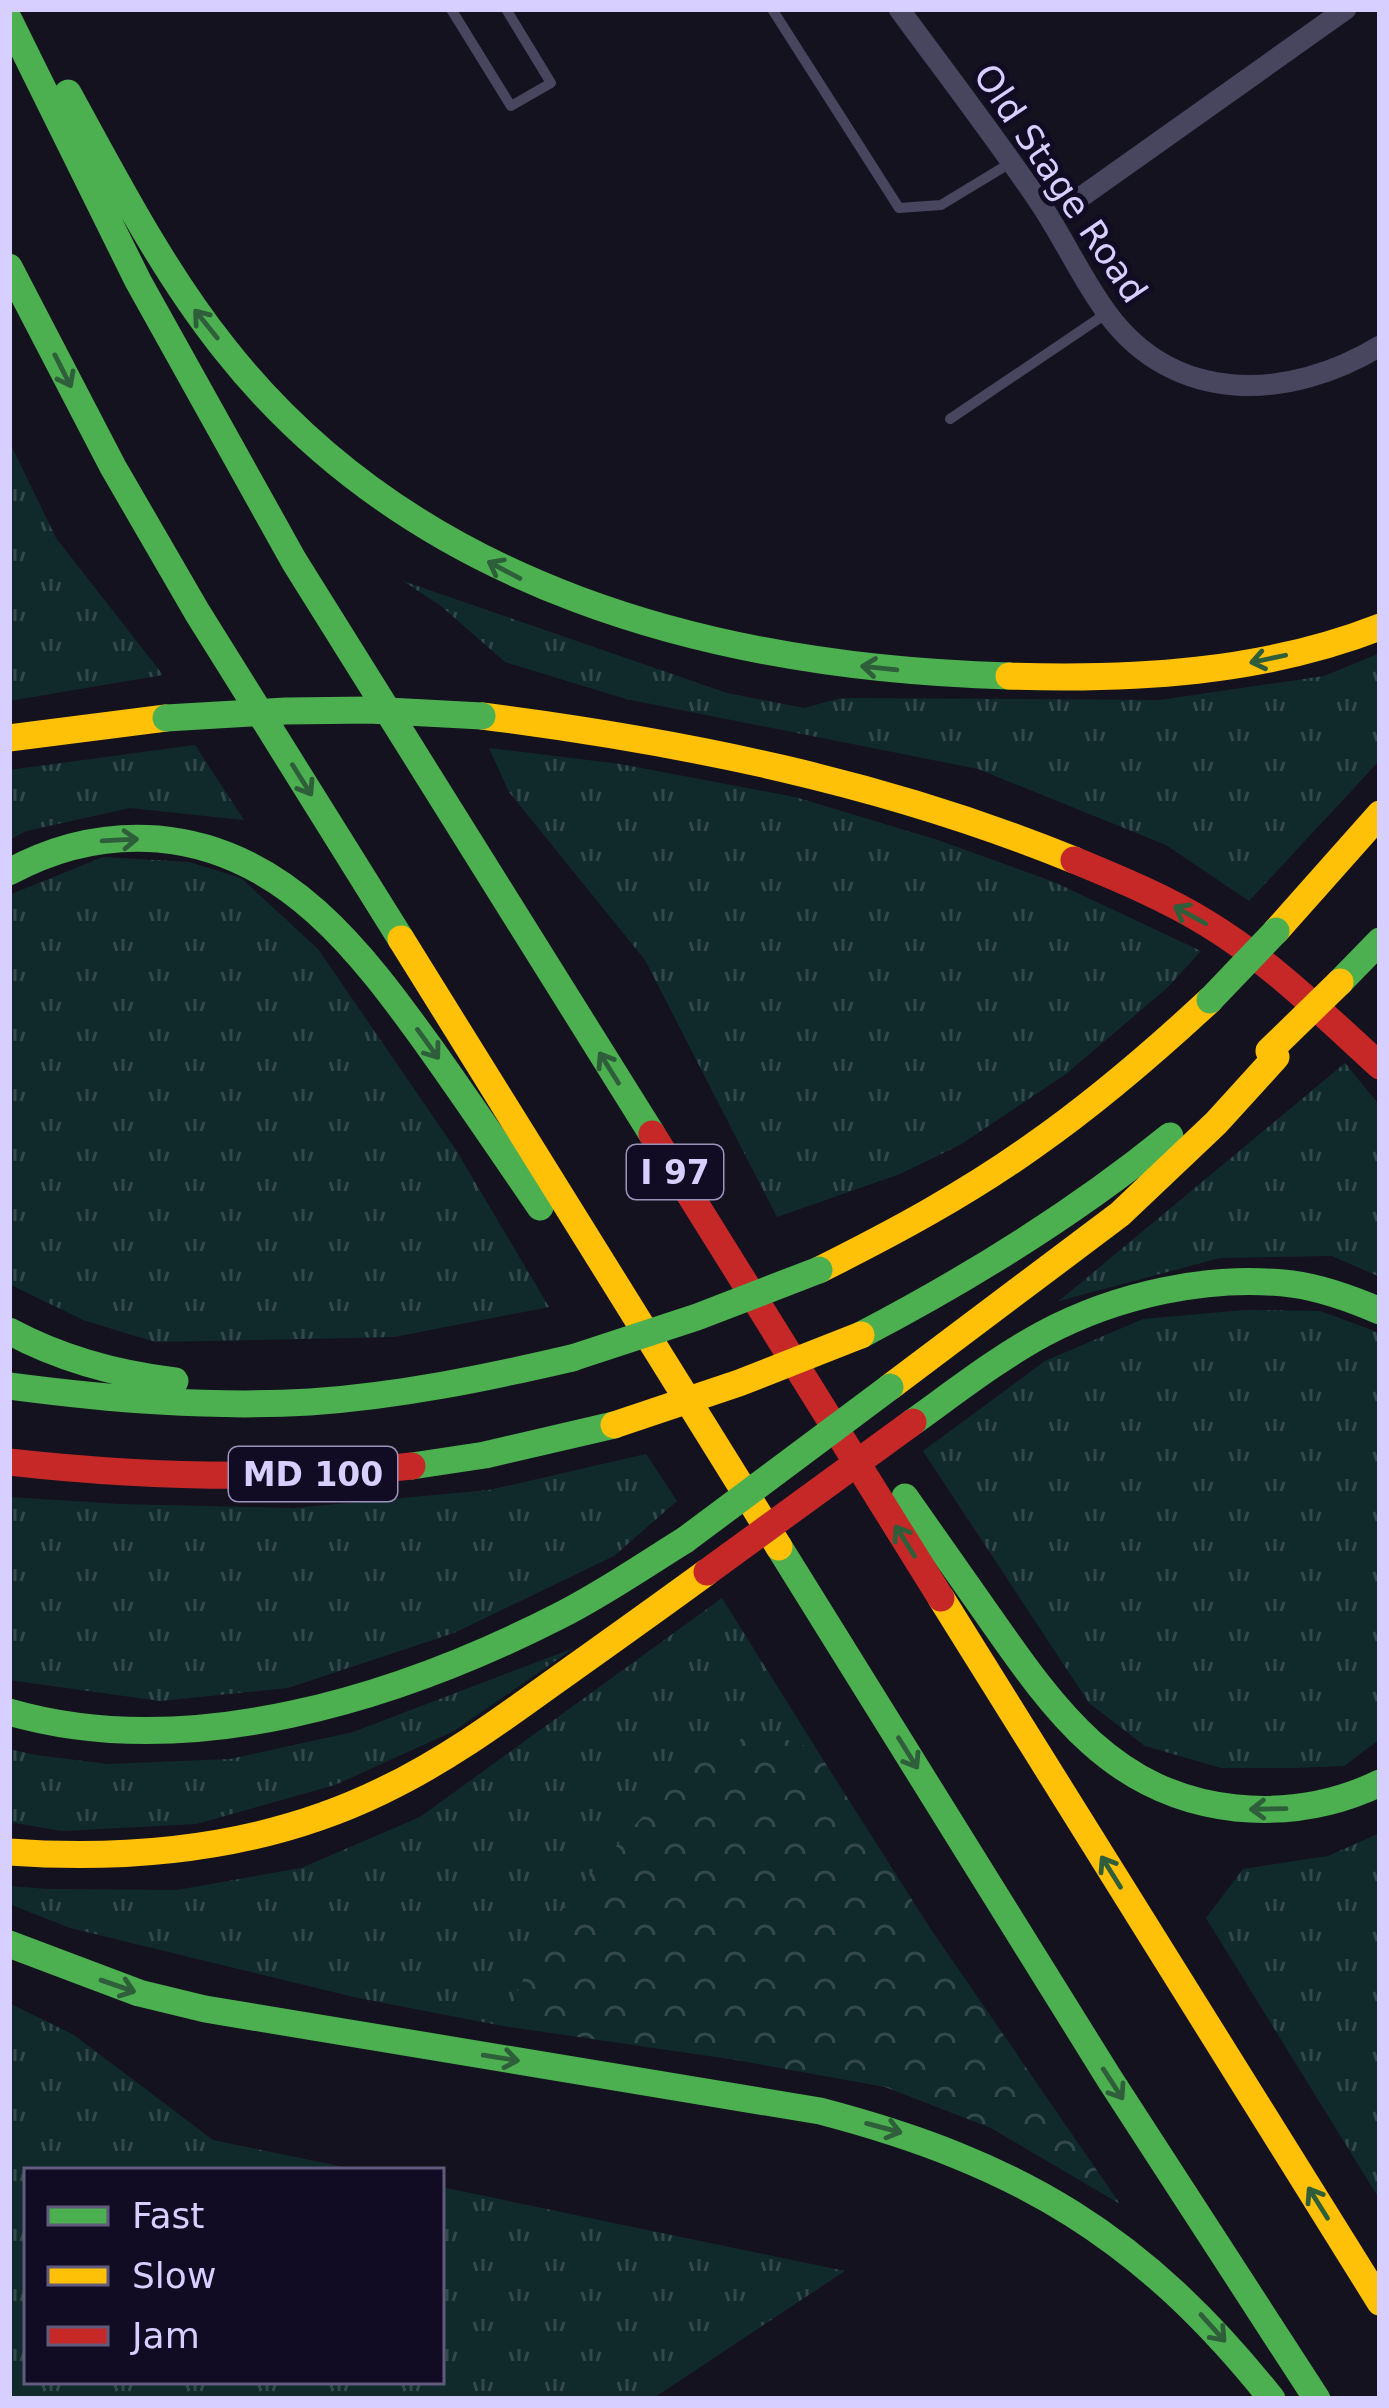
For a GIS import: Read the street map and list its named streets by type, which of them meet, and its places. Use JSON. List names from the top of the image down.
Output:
{
  "streets": {
    "highway": ["I 97", "MD 100"],
    "street": ["Old Stage Road"]
  },
  "legend": ["Fast", "Slow", "Jam"]
}
